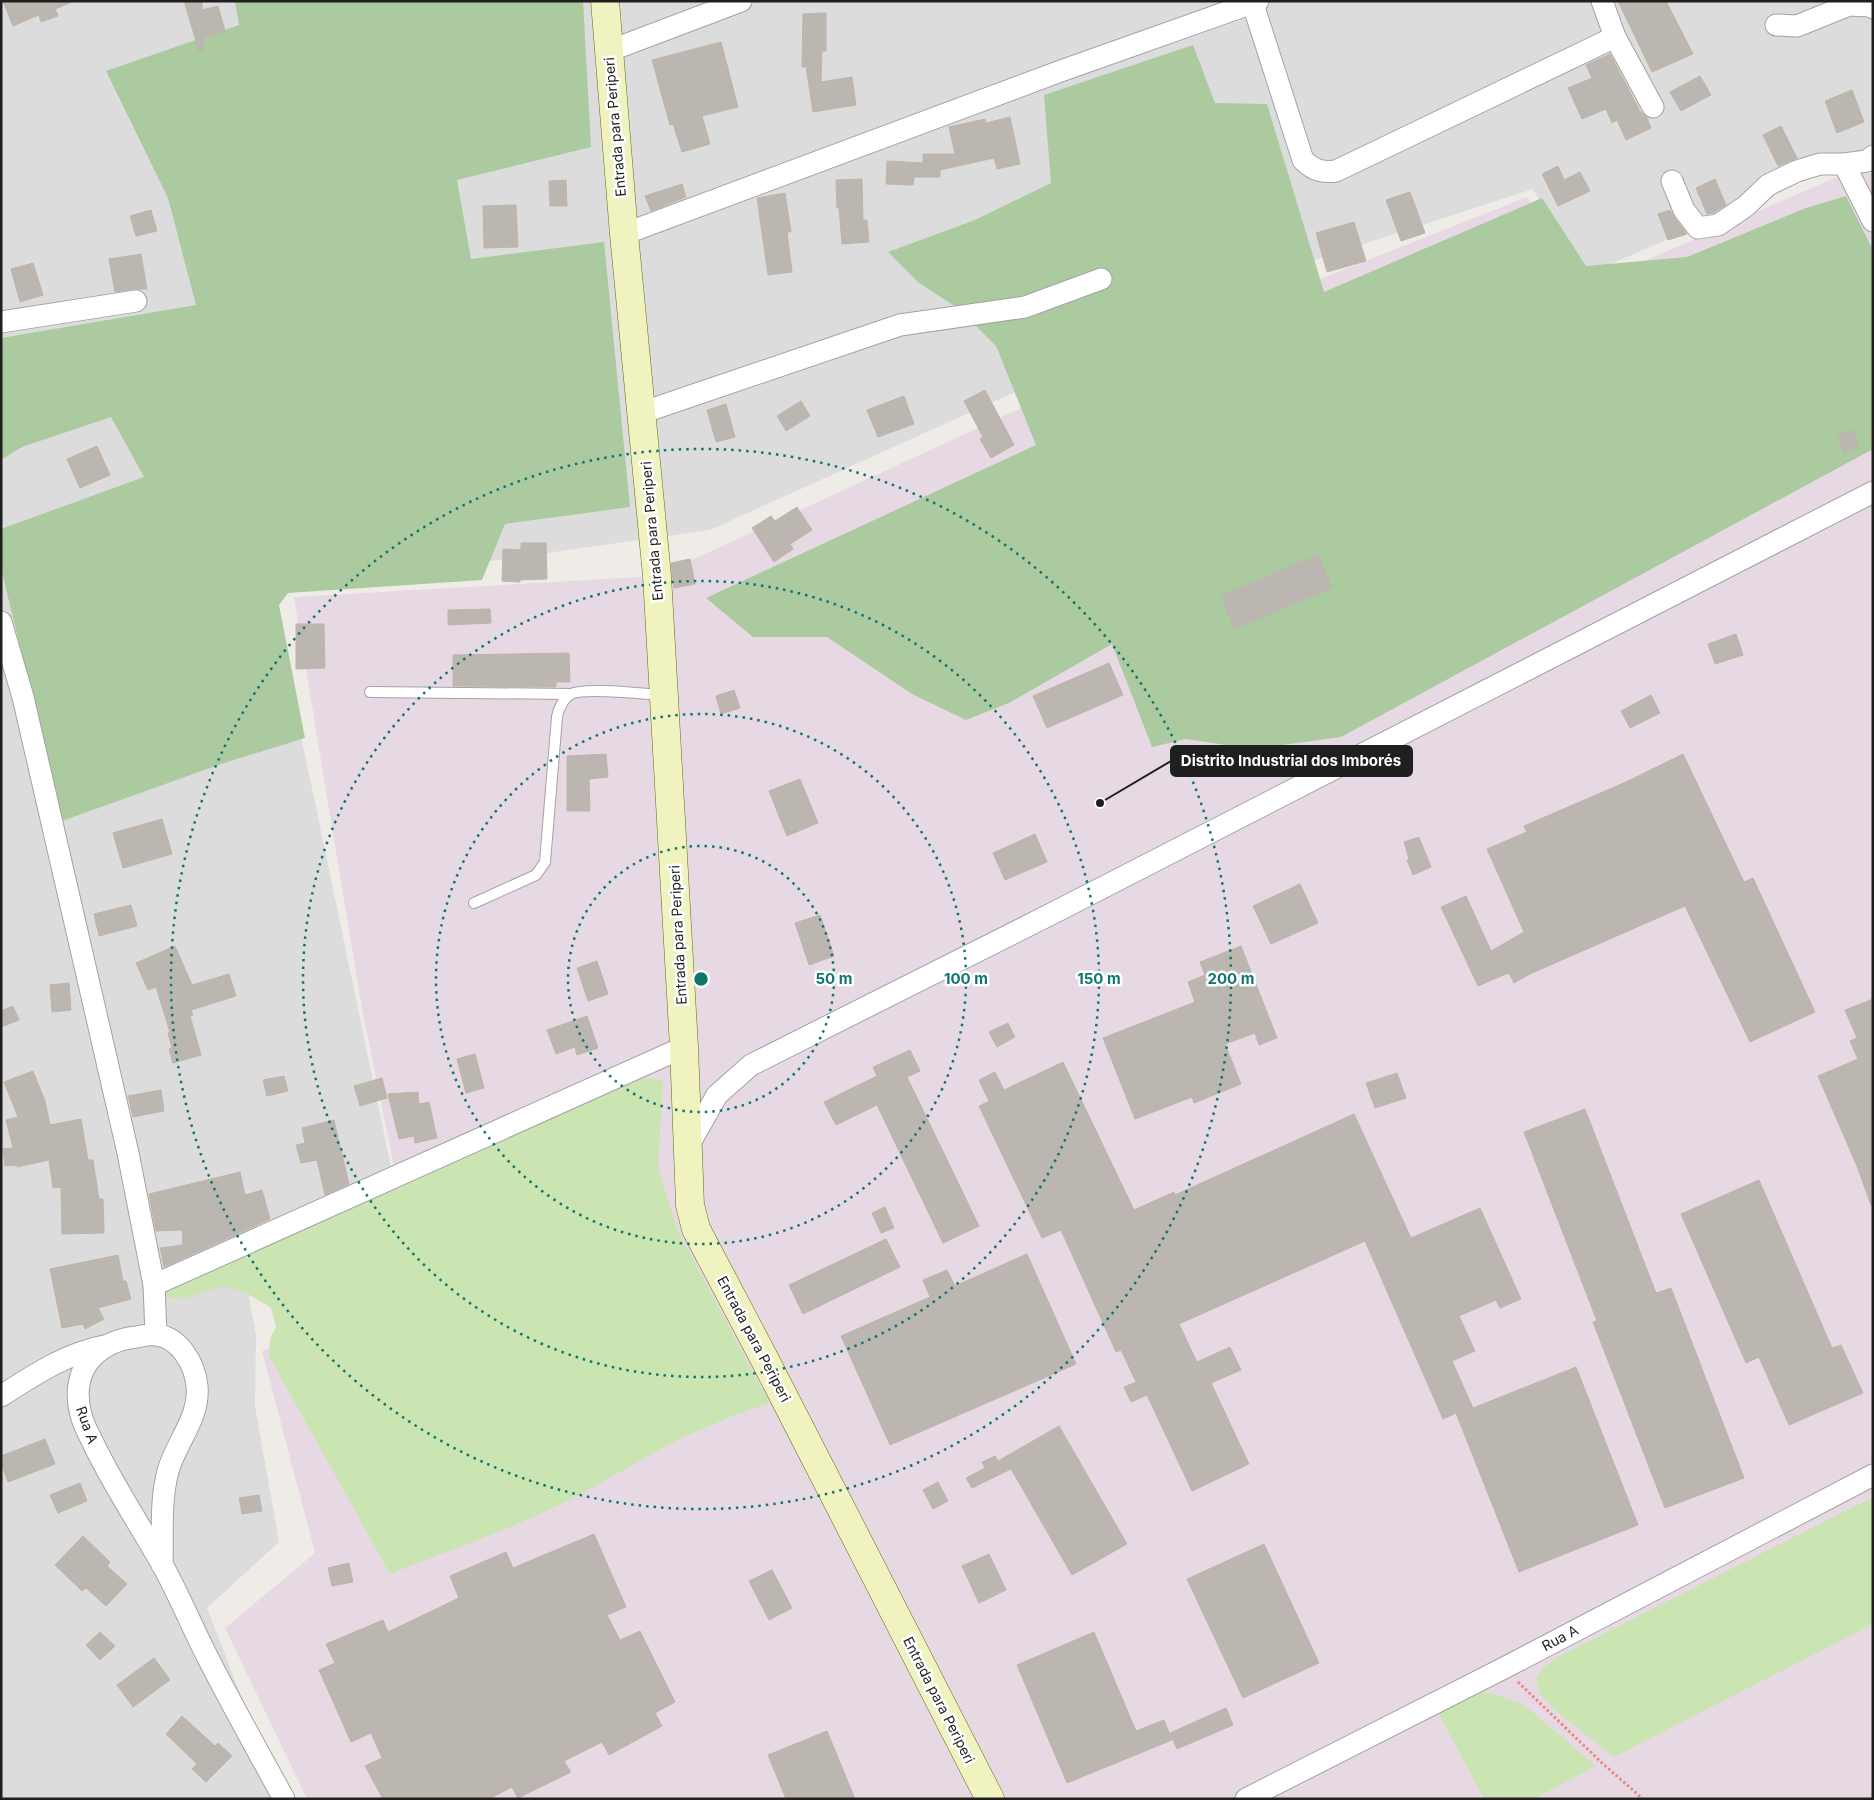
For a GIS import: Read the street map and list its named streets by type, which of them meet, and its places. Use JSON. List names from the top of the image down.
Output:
{
  "streets": {
    "main road": ["Entrada para Periperi"],
    "street": ["Rua A"]
  },
  "places": ["Distrito Industrial dos Imborés"],
  "rings": [
    "50 m",
    "100 m",
    "150 m",
    "200 m"
  ]
}
